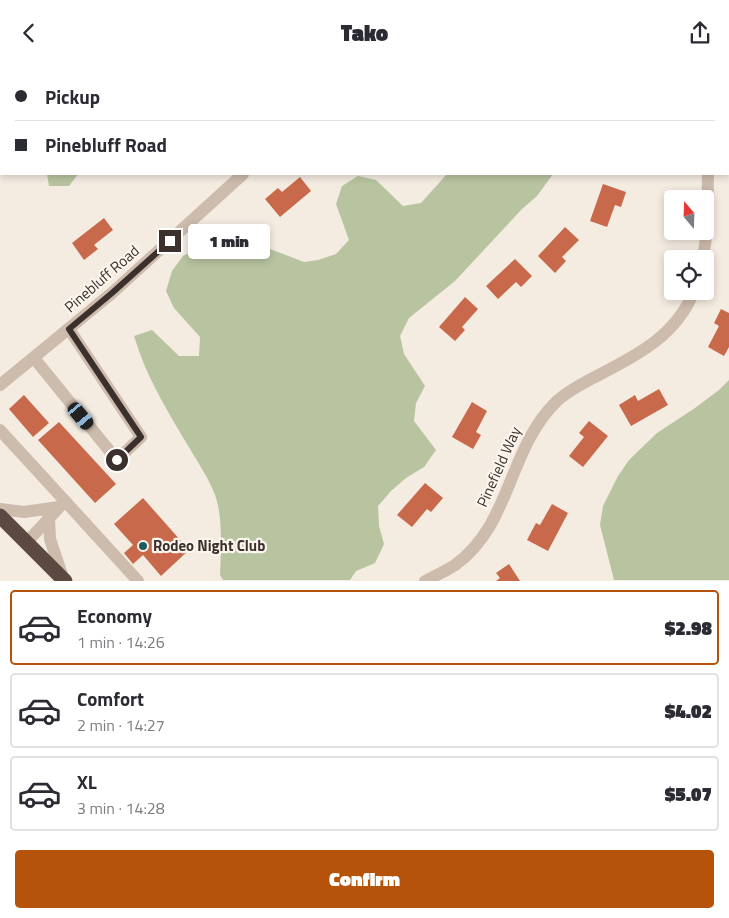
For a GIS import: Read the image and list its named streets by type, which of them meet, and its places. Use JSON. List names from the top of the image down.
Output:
{
  "streets": {
    "street": ["Pinebluff Road", "Pinefield Way"]
  },
  "places": ["Rodeo Night Club"],
  "north": "top",
  "page": {
    "header": "Tako",
    "banner": ["Pickup", "Pinebluff Road"],
    "bubble": "1 min",
    "list": [
      {
        "name": "Economy",
        "note": "1 min · 14:26",
        "value": "$2.98"
      },
      {
        "name": "Comfort",
        "note": "2 min · 14:27",
        "value": "$4.02"
      },
      {
        "name": "XL",
        "note": "3 min · 14:28",
        "value": "$5.07"
      }
    ],
    "buttons": "Confirm"
  }
}
